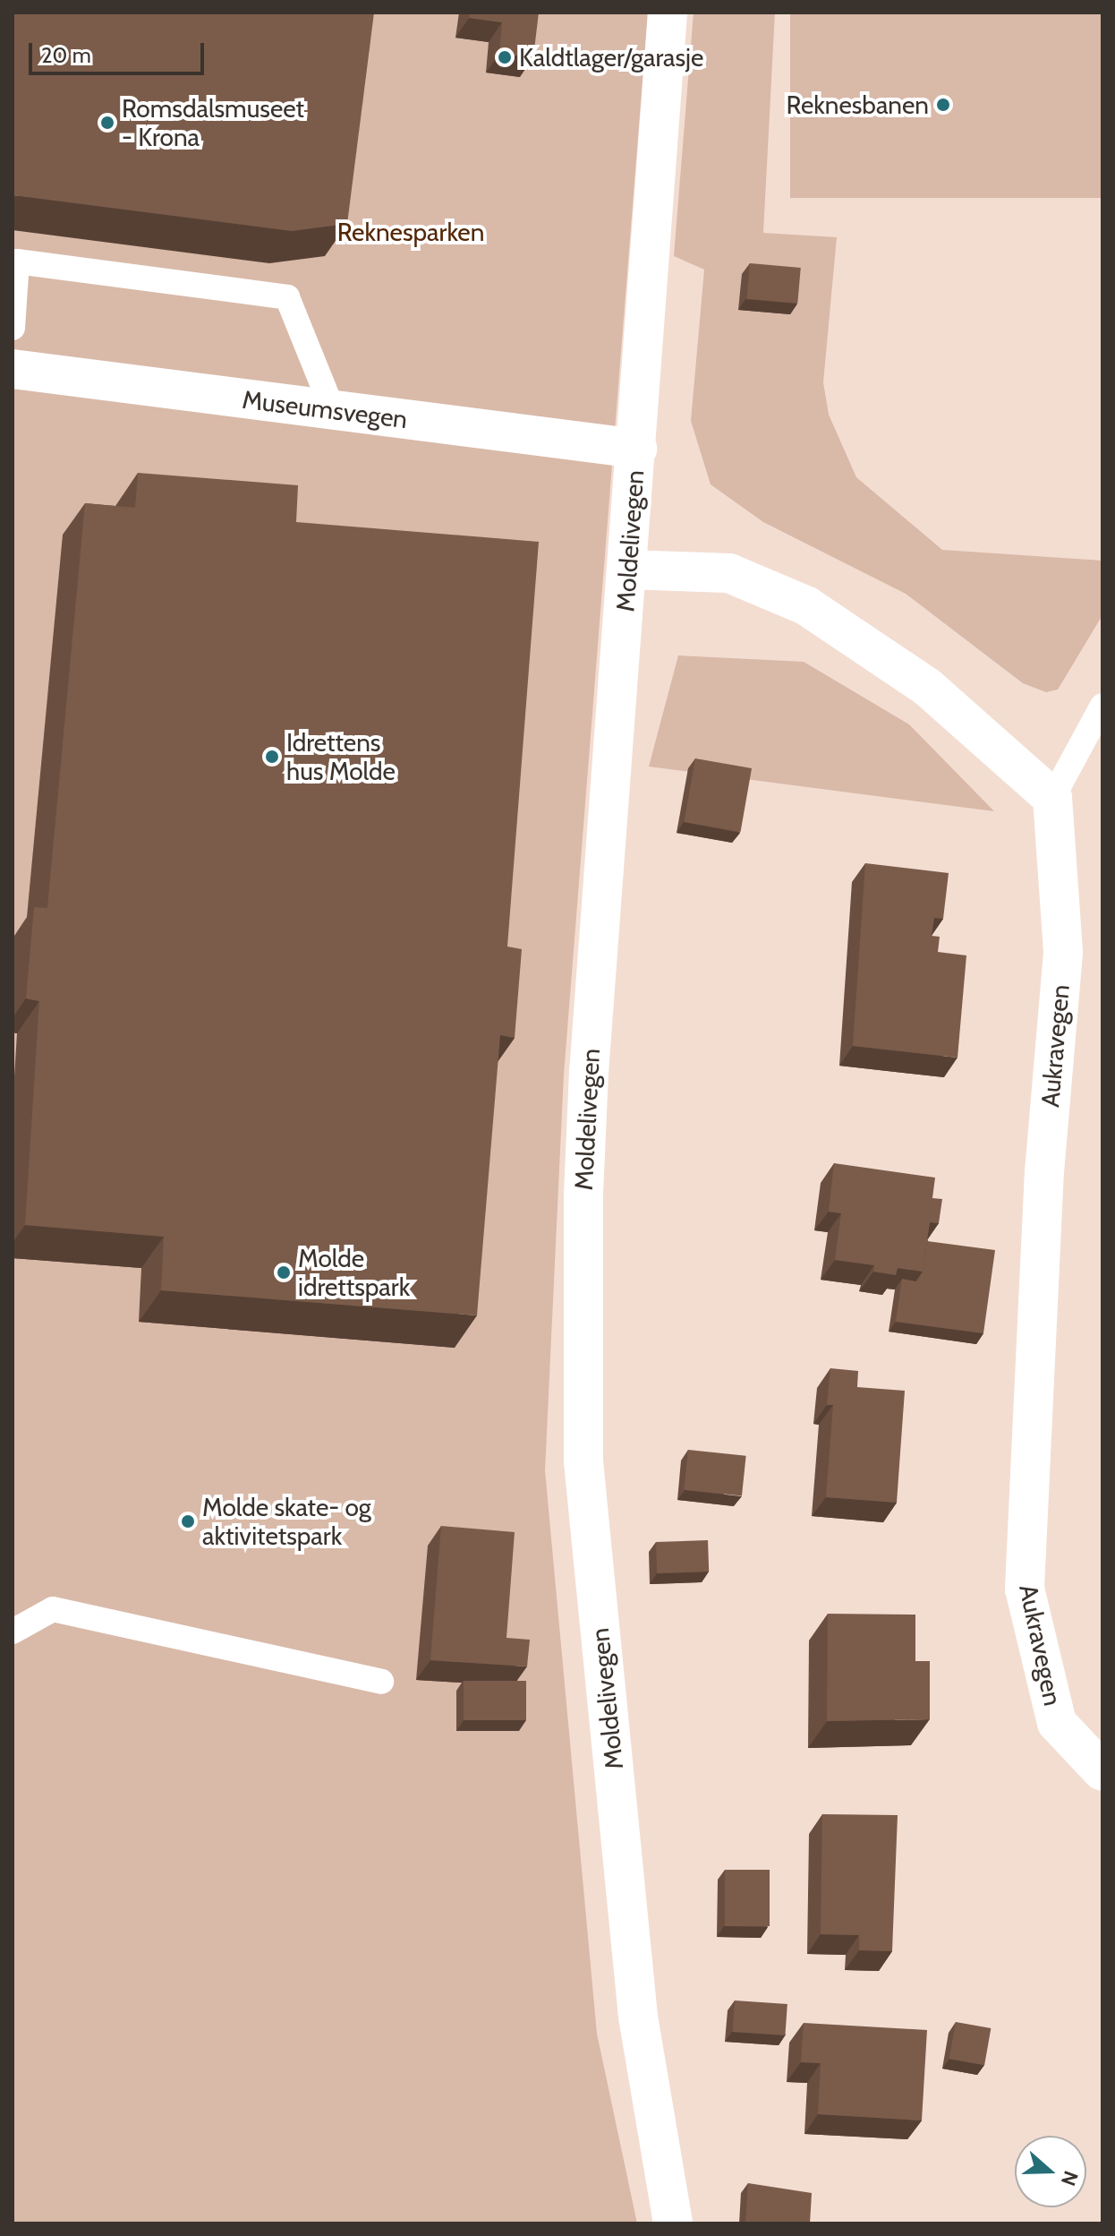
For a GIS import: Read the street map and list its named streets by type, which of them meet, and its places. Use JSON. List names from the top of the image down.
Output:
{
  "streets": {
    "main road": ["Museumsvegen", "Moldelivegen", "Aukravegen"]
  },
  "crossings": [
    ["Museumsvegen", "Moldelivegen"]
  ],
  "parks": ["Reknesparken"],
  "places": [
    "Kaldtlager/garasje",
    "Reknesbanen",
    "Romsdalsmuseet - Krona",
    "Idrettens hus Molde",
    "Molde idrettspark",
    "Molde skate- og aktivitetspark"
  ],
  "scale_bar": "20 m",
  "north": "right"
}
